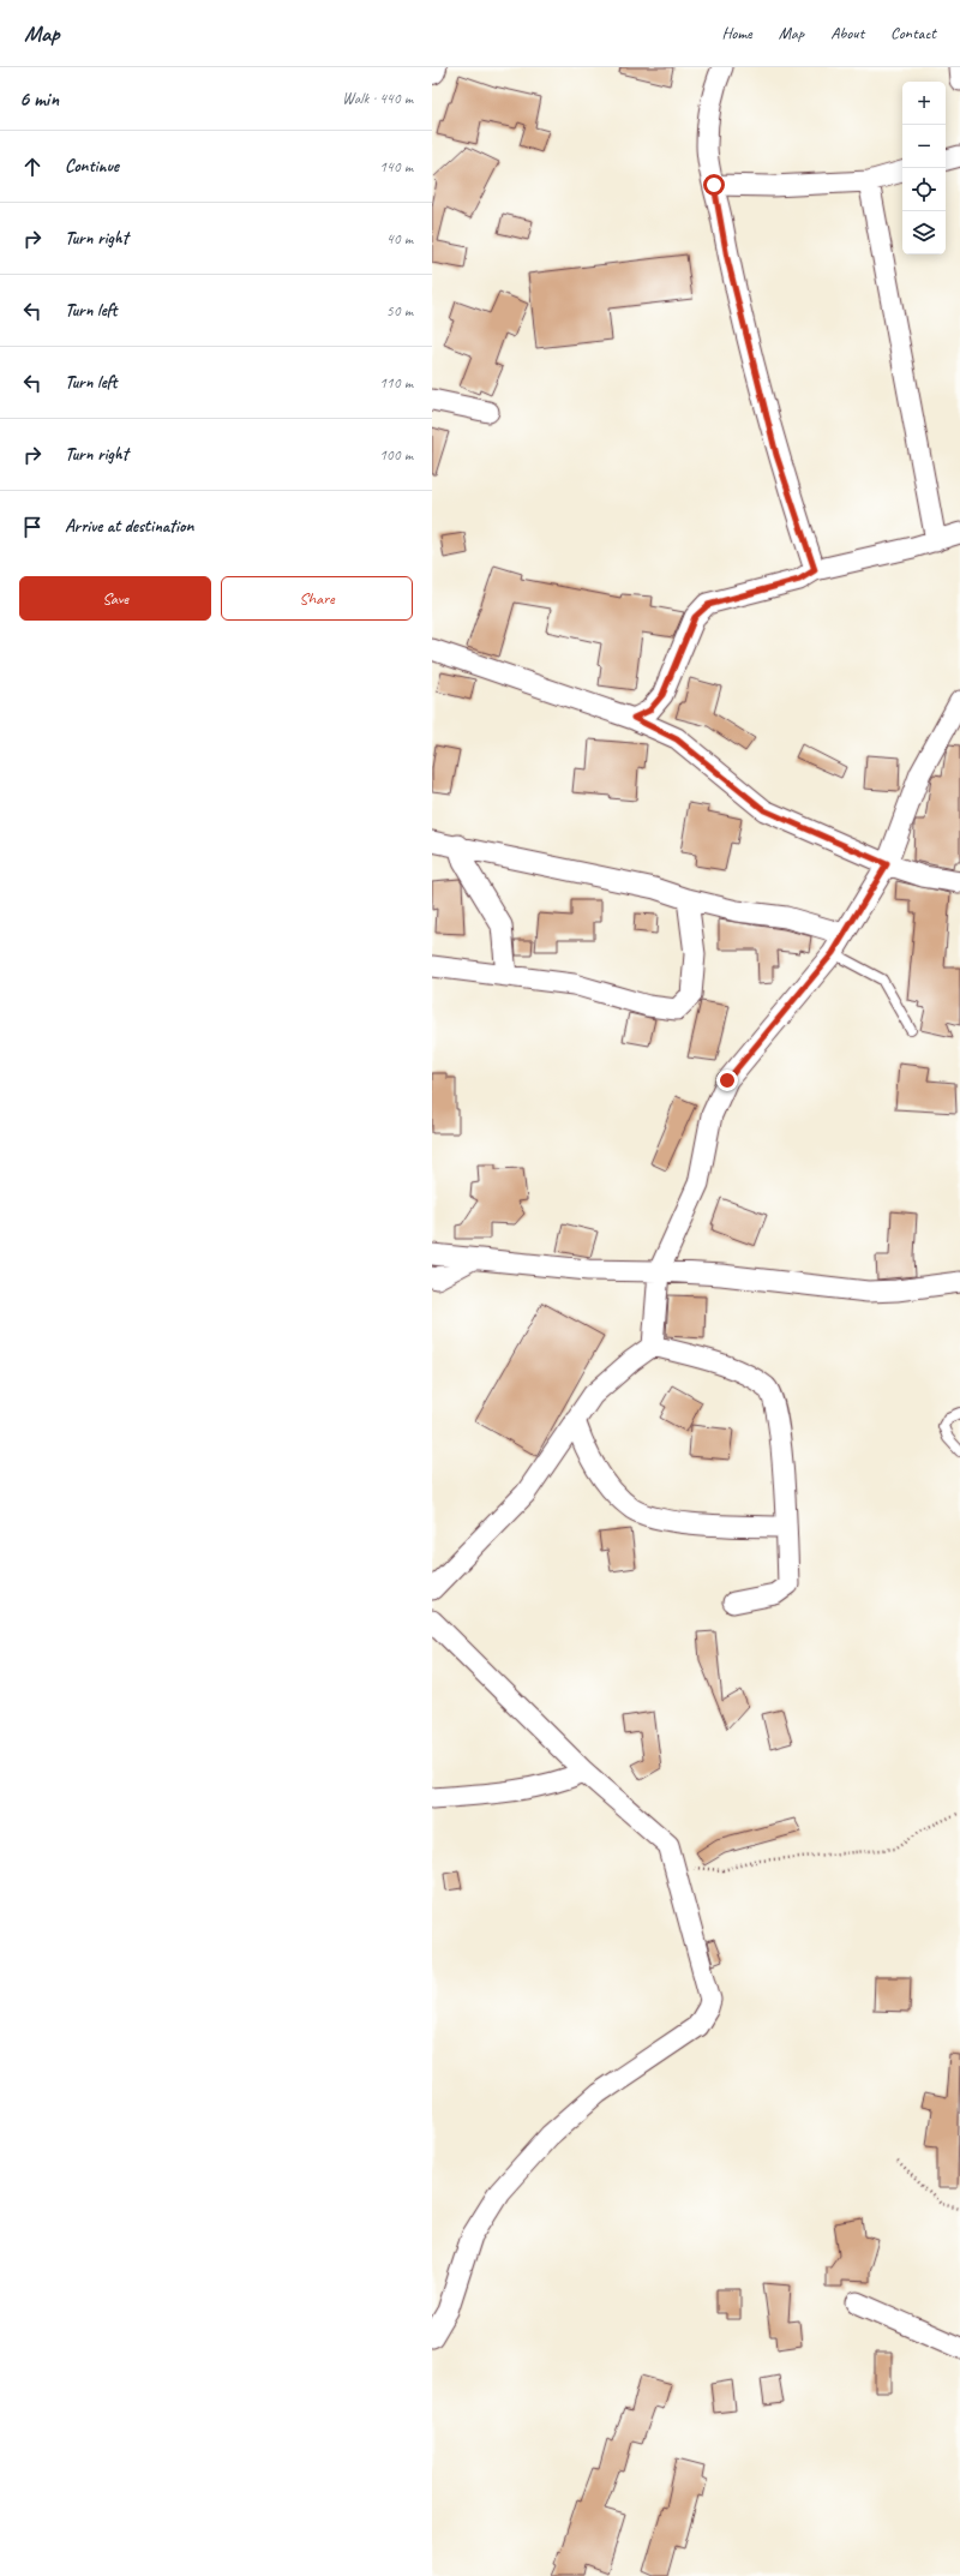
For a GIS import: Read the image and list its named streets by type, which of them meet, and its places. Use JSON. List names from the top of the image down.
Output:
{
  "page": {
    "header": "Map",
    "nav": [
      "Home",
      "Map",
      "About",
      "Contact"
    ],
    "heading": ["6 min", "Walk · 440 m"],
    "map_buttons": ["+", "−"],
    "list": [
      ["Continue", "140 m"],
      ["Turn right", "40 m"],
      ["Turn left", "50 m"],
      ["Turn left", "110 m"],
      ["Turn right", "100 m"],
      "Arrive at destination"
    ],
    "buttons": ["Save", "Share"]
  }
}
